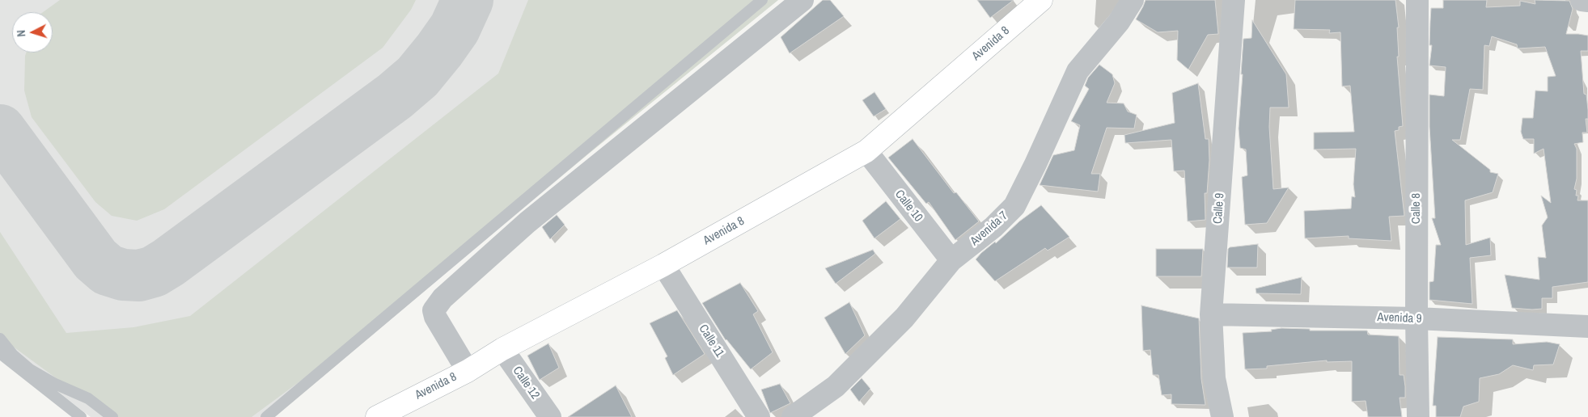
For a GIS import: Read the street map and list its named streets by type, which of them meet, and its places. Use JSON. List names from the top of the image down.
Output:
{
  "streets": {
    "street": [
      "Avenida 8",
      "Calle 10",
      "Calle 9",
      "Calle 8",
      "Avenida 7",
      "Avenida 9",
      "Calle 11",
      "Calle 12"
    ]
  },
  "crossings": [
    ["Avenida 8", "Calle 10"],
    ["Avenida 8", "Calle 11"],
    ["Avenida 8", "Calle 12"],
    ["Calle 10", "Avenida 7"],
    ["Calle 9", "Avenida 9"],
    ["Calle 8", "Avenida 9"]
  ],
  "north": "left"
}
